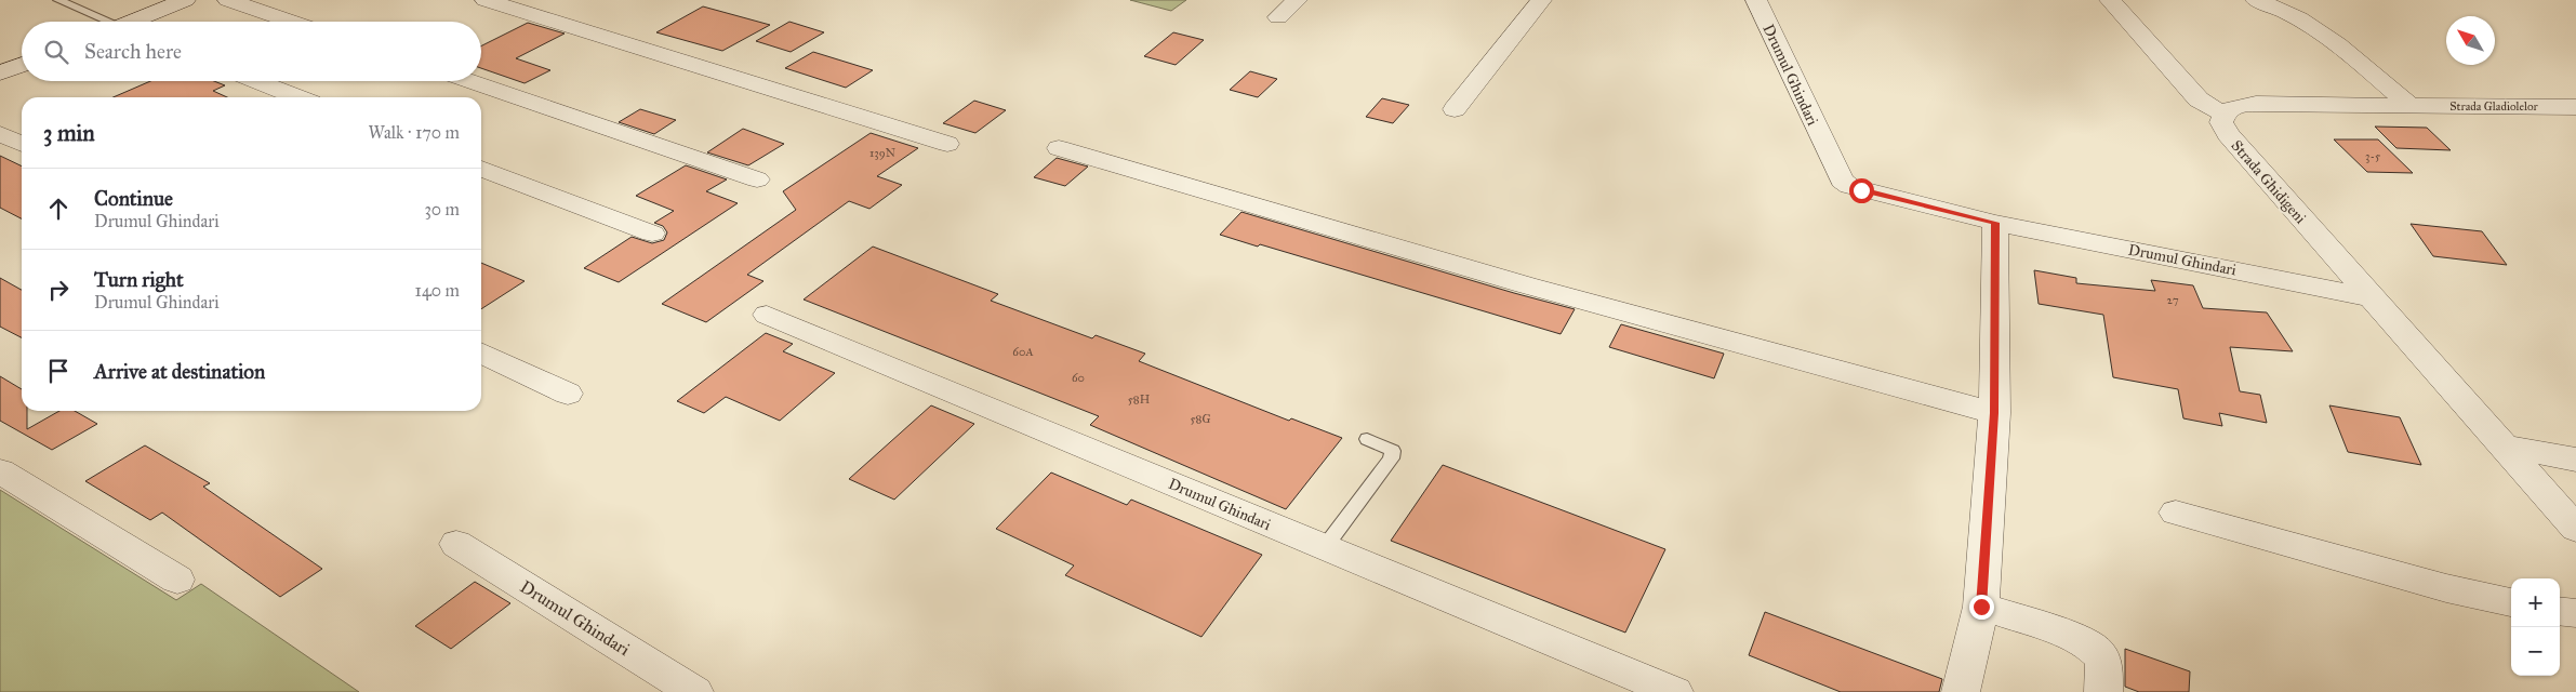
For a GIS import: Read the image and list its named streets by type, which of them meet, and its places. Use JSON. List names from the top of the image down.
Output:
{
  "streets": {
    "street": ["Drumul Ghindari", "Strada Gladiolelor", "Strada Ghidigeni"]
  },
  "crossings": [
    ["Drumul Ghindari", "Strada Ghidigeni"]
  ],
  "house_numbers": [
    "139N",
    "3-5",
    "27",
    "60A",
    "60",
    "58H",
    "58G"
  ],
  "north": "top left",
  "page": {
    "search": "Search here",
    "heading": ["3 min", "Walk · 170 m"],
    "list": [
      ["Continue", "Drumul Ghindari", "30 m"],
      ["Turn right", "Drumul Ghindari", "140 m"],
      "Arrive at destination"
    ],
    "map_buttons": ["+", "−"]
  }
}
